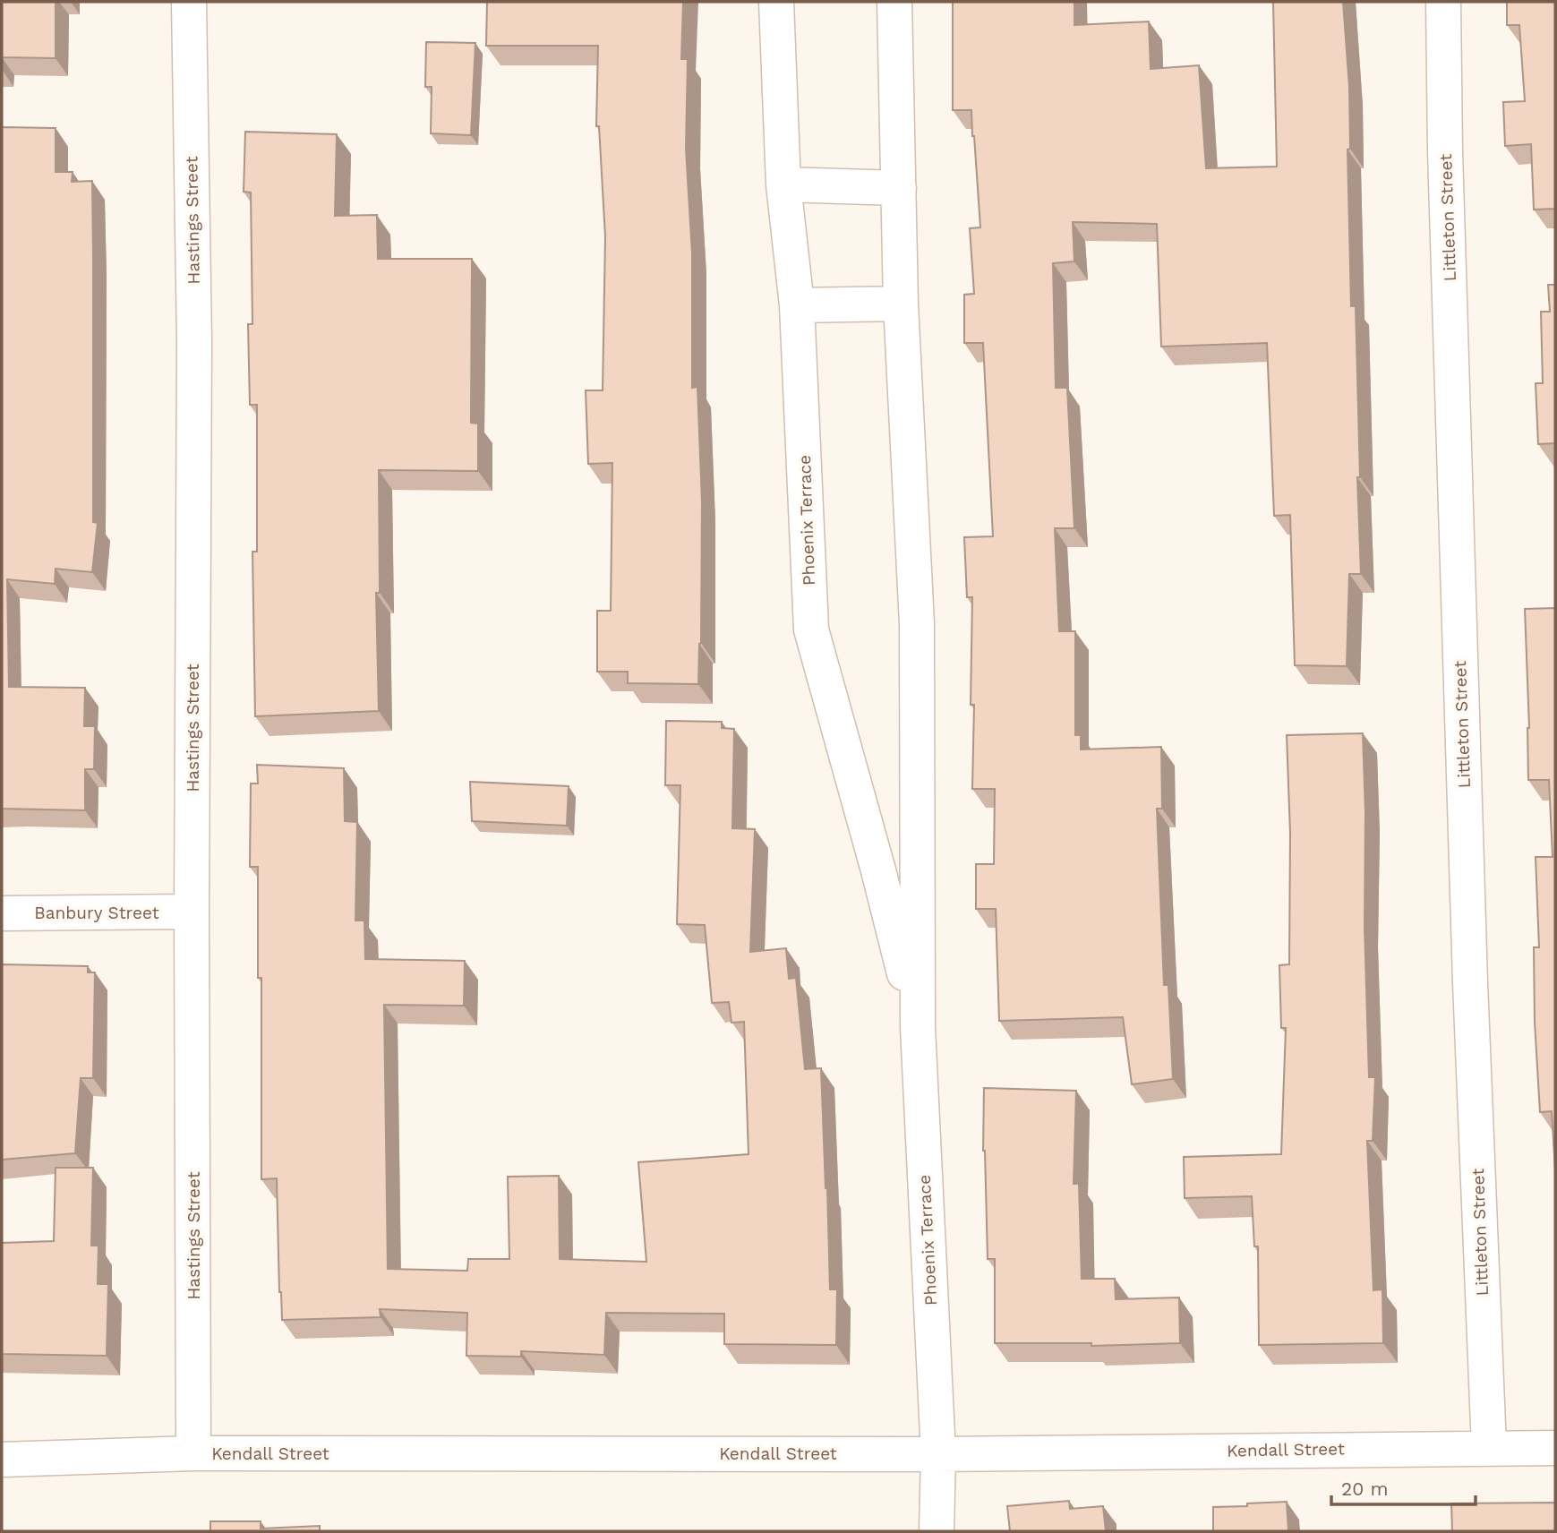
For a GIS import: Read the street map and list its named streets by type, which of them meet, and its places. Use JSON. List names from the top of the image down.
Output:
{
  "streets": {
    "street": [
      "Littleton Street",
      "Hastings Street",
      "Phoenix Terrace",
      "Banbury Street",
      "Kendall Street"
    ]
  },
  "crossings": [
    ["Littleton Street", "Kendall Street"],
    ["Hastings Street", "Banbury Street"],
    ["Hastings Street", "Kendall Street"],
    ["Phoenix Terrace", "Kendall Street"]
  ],
  "scale_bar": "20 m"
}
